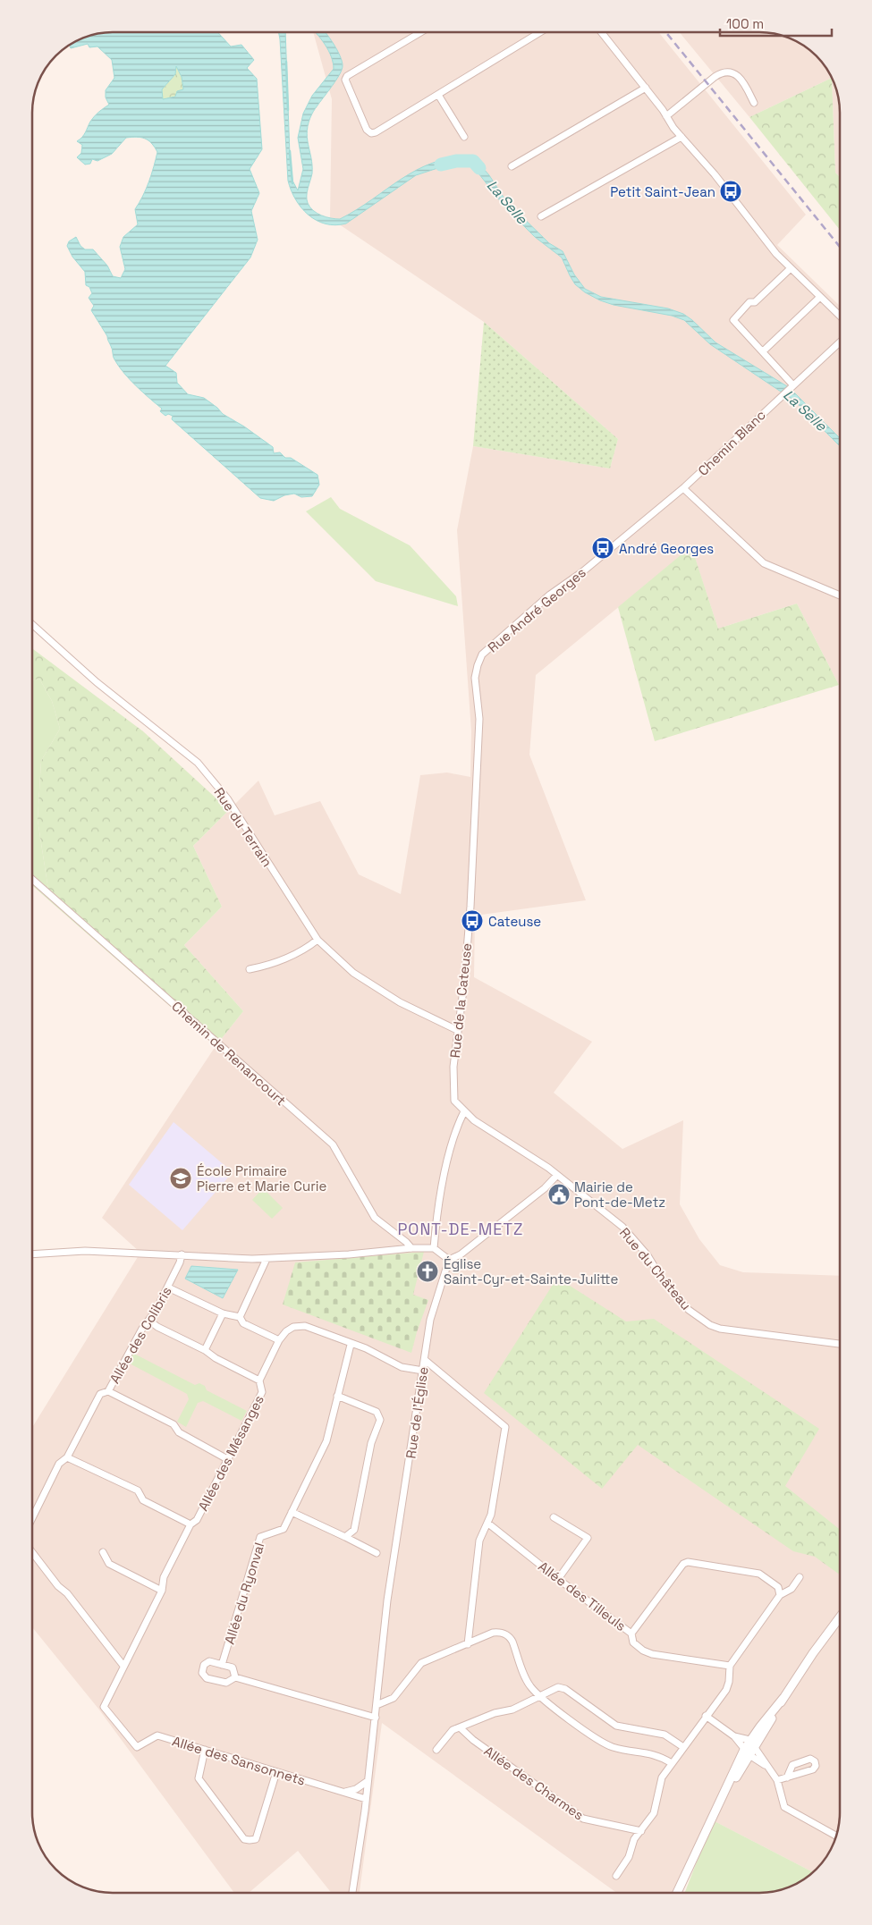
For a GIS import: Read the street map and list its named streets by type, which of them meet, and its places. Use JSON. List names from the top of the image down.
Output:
{
  "streets": {
    "street": [
      "Chemin Blanc",
      "Rue André Georges",
      "Rue du Terrain",
      "Rue de la Cateuse",
      "Chemin de Renancourt",
      "Rue du Château",
      "Allée des Colibris",
      "Rue de l'Église",
      "Allée des Mésanges",
      "Allée du Ryonval",
      "Allée des Tilleuls",
      "Allée des Sansonnets",
      "Allée des Charmes"
    ]
  },
  "crossings": [
    ["Chemin Blanc", "Rue André Georges"],
    ["Rue André Georges", "Rue de la Cateuse"],
    ["Rue du Terrain", "Rue de la Cateuse"],
    ["Rue de la Cateuse", "Rue du Château"],
    ["Rue de l'Église", "Allée des Mésanges"],
    ["Rue de l'Église", "Allée des Sansonnets"],
    ["Allée des Mésanges", "Allée des Sansonnets"]
  ],
  "districts": ["PONT-DE-METZ"],
  "water": ["La Selle"],
  "places": {
    "bus stop": ["Petit Saint-Jean", "André Georges", "Cateuse"],
    "school or university": ["École Primaire Pierre et Marie Curie"],
    "public building": ["Mairie de Pont-de-Metz"],
    "church": ["Église Saint-Cyr-et-Sainte-Julitte"]
  },
  "scale_bar": "100 m"
}
